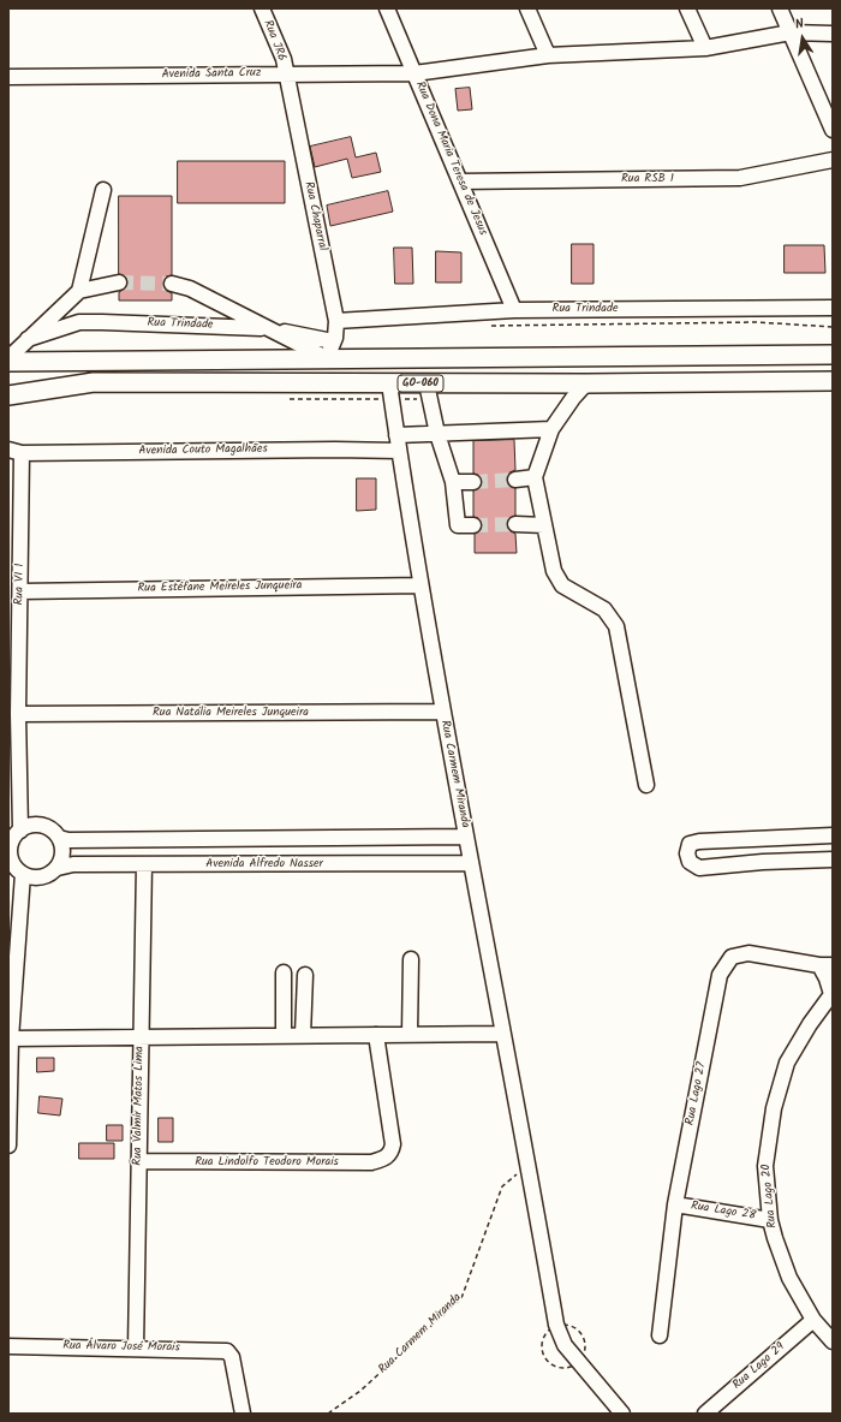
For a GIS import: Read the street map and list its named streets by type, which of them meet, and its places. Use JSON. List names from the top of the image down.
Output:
{
  "streets": {
    "main road": ["GO-060"],
    "street": [
      "Rua JR6",
      "Avenida Santa Cruz",
      "Rua Dona Maria Teresa de Jesus",
      "Rua RSB 1",
      "Rua Chaparral",
      "Rua Trindade",
      "Avenida Couto Magalhães",
      "Rua VI 1",
      "Rua Estéfane Meireles Junqueira",
      "Rua Natália Meireles Junqueira",
      "Rua Carmem Miranda",
      "Avenida Alfredo Nasser",
      "Rua Lago 27",
      "Rua Valmir Matos Lima",
      "Rua Lindolfo Teodoro Morais",
      "Rua Lago 20",
      "Rua Lago 28",
      "Rua Álvaro José Morais",
      "Rua Lago 29"
    ]
  },
  "crossings": [
    ["Rua JR6", "Avenida Santa Cruz"],
    ["Rua JR6", "Rua Chaparral"],
    ["Avenida Santa Cruz", "Rua Dona Maria Teresa de Jesus"],
    ["Avenida Santa Cruz", "Rua Chaparral"],
    ["Rua Dona Maria Teresa de Jesus", "Rua RSB 1"],
    ["Rua Dona Maria Teresa de Jesus", "Rua Trindade"],
    ["Rua Chaparral", "Rua Trindade"],
    ["Rua Chaparral", "GO-060"],
    ["GO-060", "Rua Carmem Miranda"],
    ["Avenida Couto Magalhães", "Rua VI 1"],
    ["Avenida Couto Magalhães", "Rua Carmem Miranda"],
    ["Rua VI 1", "Rua Estéfane Meireles Junqueira"],
    ["Rua VI 1", "Rua Natália Meireles Junqueira"],
    ["Rua VI 1", "Avenida Alfredo Nasser"],
    ["Rua Estéfane Meireles Junqueira", "Rua Carmem Miranda"],
    ["Rua Natália Meireles Junqueira", "Rua Carmem Miranda"],
    ["Rua Carmem Miranda", "Avenida Alfredo Nasser"],
    ["Avenida Alfredo Nasser", "Rua Valmir Matos Lima"],
    ["Rua Lago 27", "Rua Lago 28"],
    ["Rua Valmir Matos Lima", "Rua Lindolfo Teodoro Morais"],
    ["Rua Valmir Matos Lima", "Rua Álvaro José Morais"],
    ["Rua Lago 20", "Rua Lago 28"],
    ["Rua Lago 20", "Rua Lago 29"]
  ],
  "north": "top"
}
